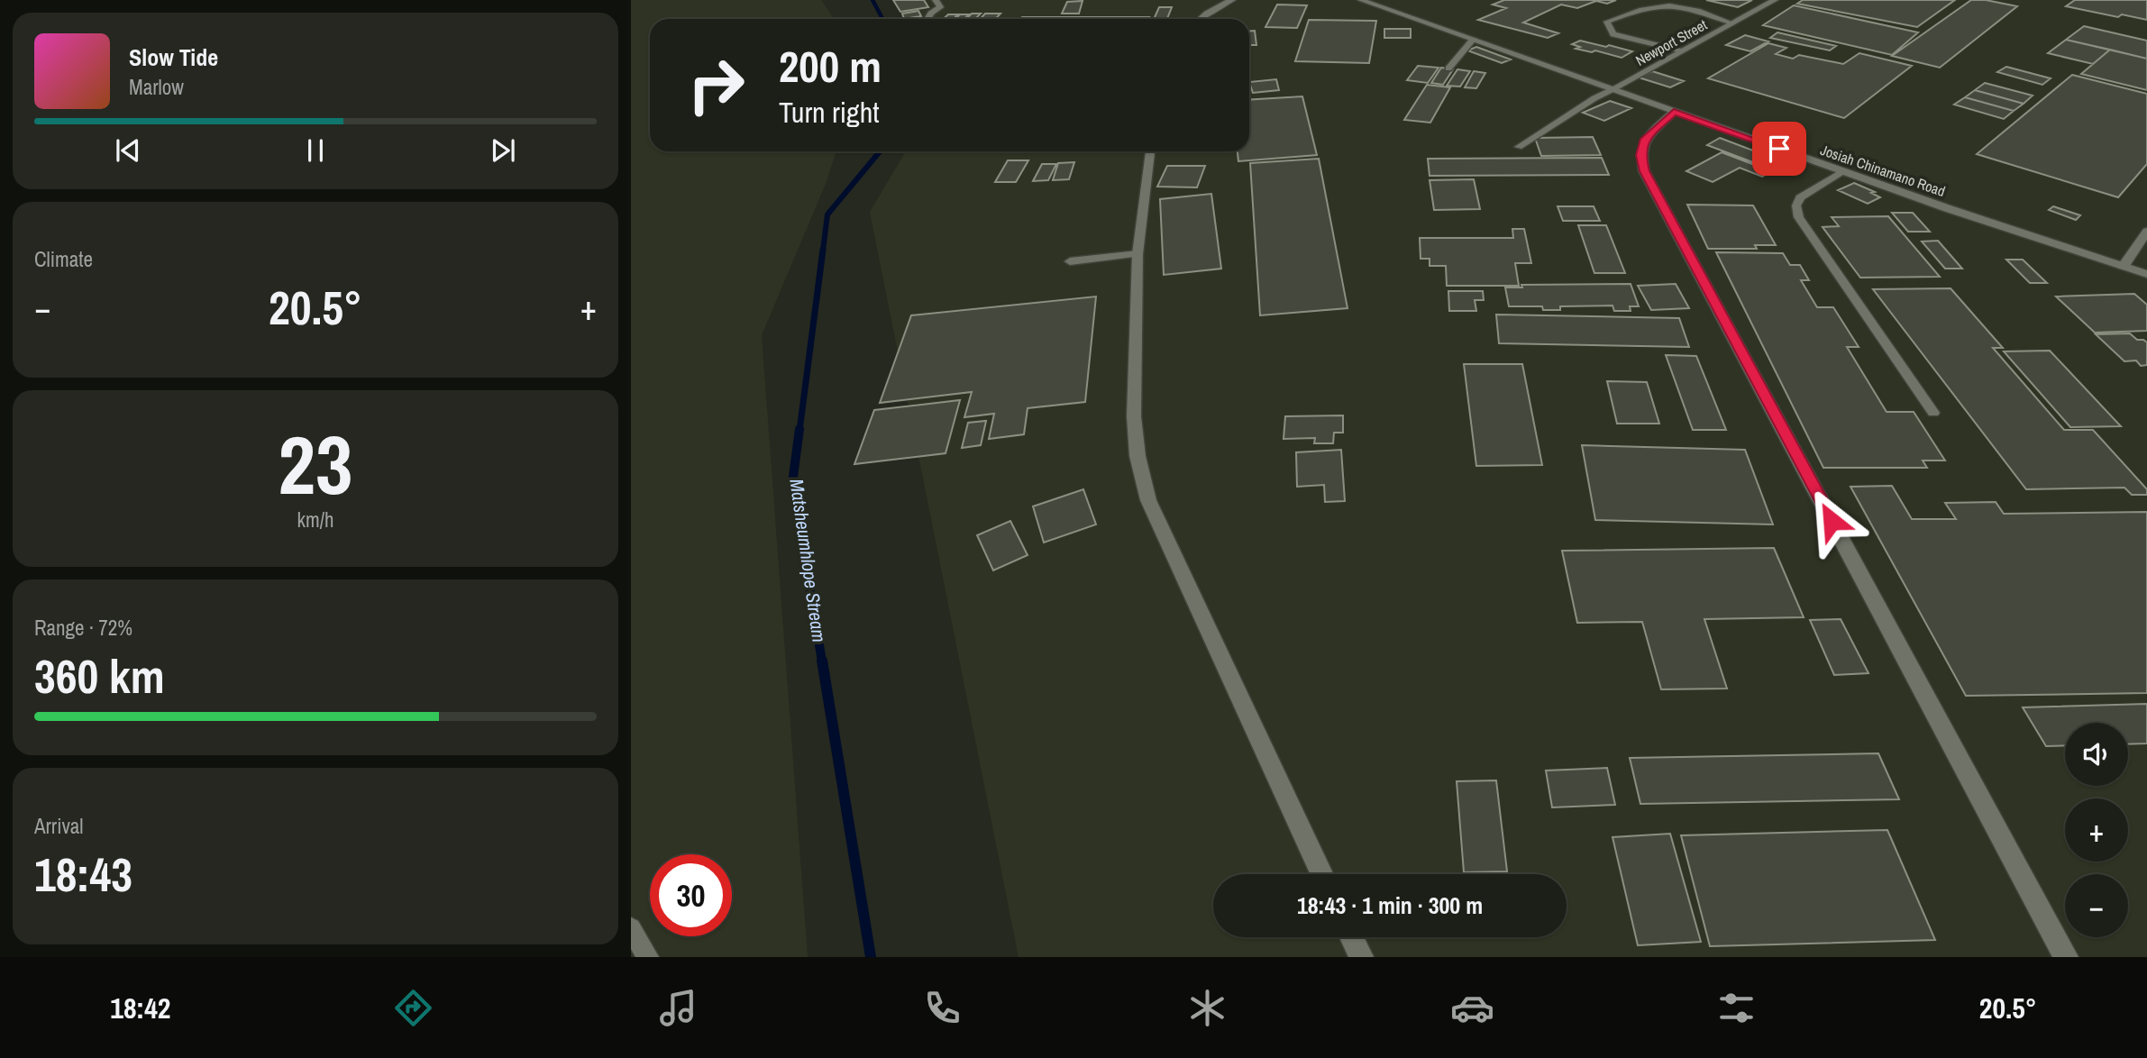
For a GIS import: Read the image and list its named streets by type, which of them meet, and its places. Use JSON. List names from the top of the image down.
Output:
{
  "streets": {
    "street": ["Newport Street", "Josiah Chinamano Road"]
  },
  "crossings": [
    ["Newport Street", "Josiah Chinamano Road"]
  ],
  "water": ["Matsheumhlope Stream"],
  "page": {
    "turn": ["200 m", "Turn right"],
    "song": ["Slow Tide", "Marlow"],
    "tile": [
      "Climate",
      ["23", "km/h"],
      ["Range · 72%", "360 km"],
      ["Arrival", "18:43"]
    ],
    "heat": ["−", "20.5°", "+"],
    "map_buttons": ["+", "−"],
    "limit": "30",
    "trip": "18:43 · 1 min · 300 m",
    "tabs": ["18:42", "20.5°"]
  }
}
